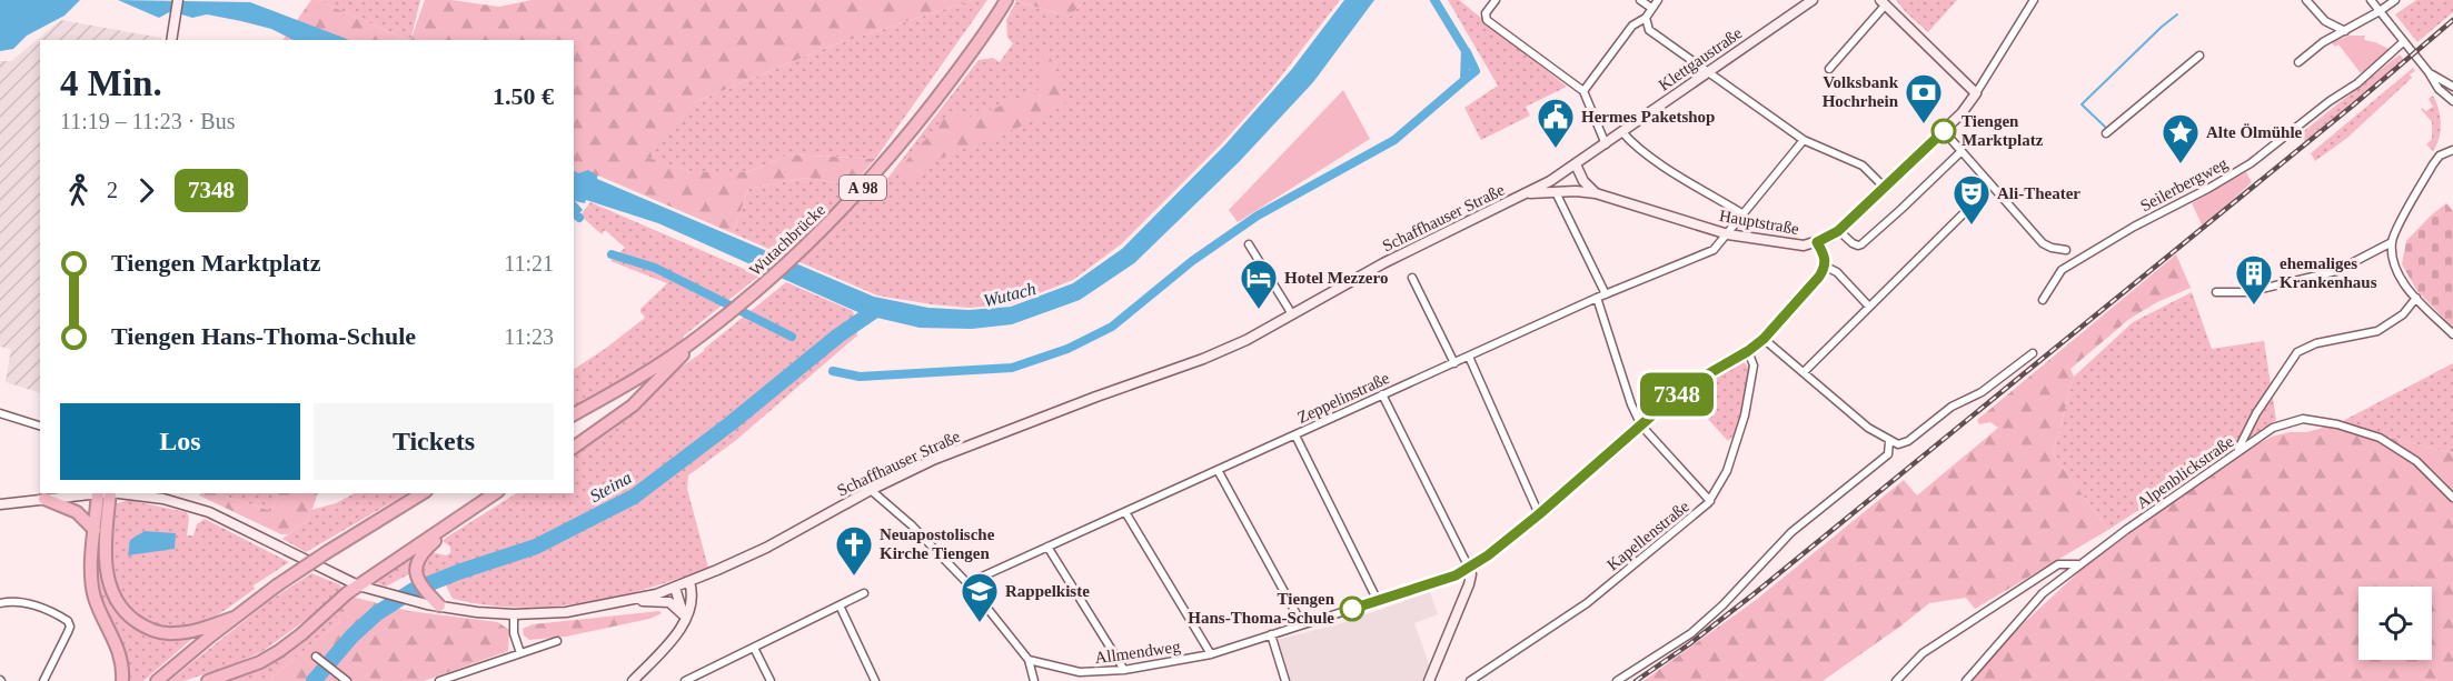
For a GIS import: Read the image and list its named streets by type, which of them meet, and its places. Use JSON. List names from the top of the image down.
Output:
{
  "streets": {
    "highway": ["A 98", "Wutachbrücke"],
    "main road": ["Klettgaustraße", "Schaffhauser Straße", "Hauptstraße"],
    "street": [
      "Seilerbergweg",
      "Zeppelinstraße",
      "Alpenblickstraße",
      "Kapellenstraße",
      "Allmendweg"
    ]
  },
  "crossings": [
    ["Klettgaustraße", "Schaffhauser Straße"],
    ["A 98", "Wutachbrücke"],
    ["Schaffhauser Straße", "Hauptstraße"],
    ["Hauptstraße", "Zeppelinstraße"]
  ],
  "water": ["Wutach", "Steina"],
  "places": {
    "bank": ["Volksbank Hochrhein"],
    "other": ["Tiengen Marktplatz", "Tiengen Hans-Thoma-Schule"],
    "public building": ["Hermes Paketshop"],
    "place": ["Alte Ölmühle"],
    "theatre": ["Ali-Theater"],
    "building": ["ehemaliges Krankenhaus"],
    "hotel": ["Hotel Mezzero"],
    "church": ["Neuapostolische Kirche Tiengen"],
    "school or university": ["Rappelkiste"]
  },
  "lines": ["bus line 7348"],
  "page": {
    "on_map": "7348",
    "heading": ["4 Min.", "11:19 – 11:23 · Bus", "1.50 €"],
    "legs": ["2", "7348"],
    "list": [
      {
        "name": "Tiengen Marktplatz",
        "value": "11:21"
      },
      {
        "name": "Tiengen Hans-Thoma-Schule",
        "value": "11:23"
      }
    ],
    "buttons": ["Los", "Tickets"]
  }
}
